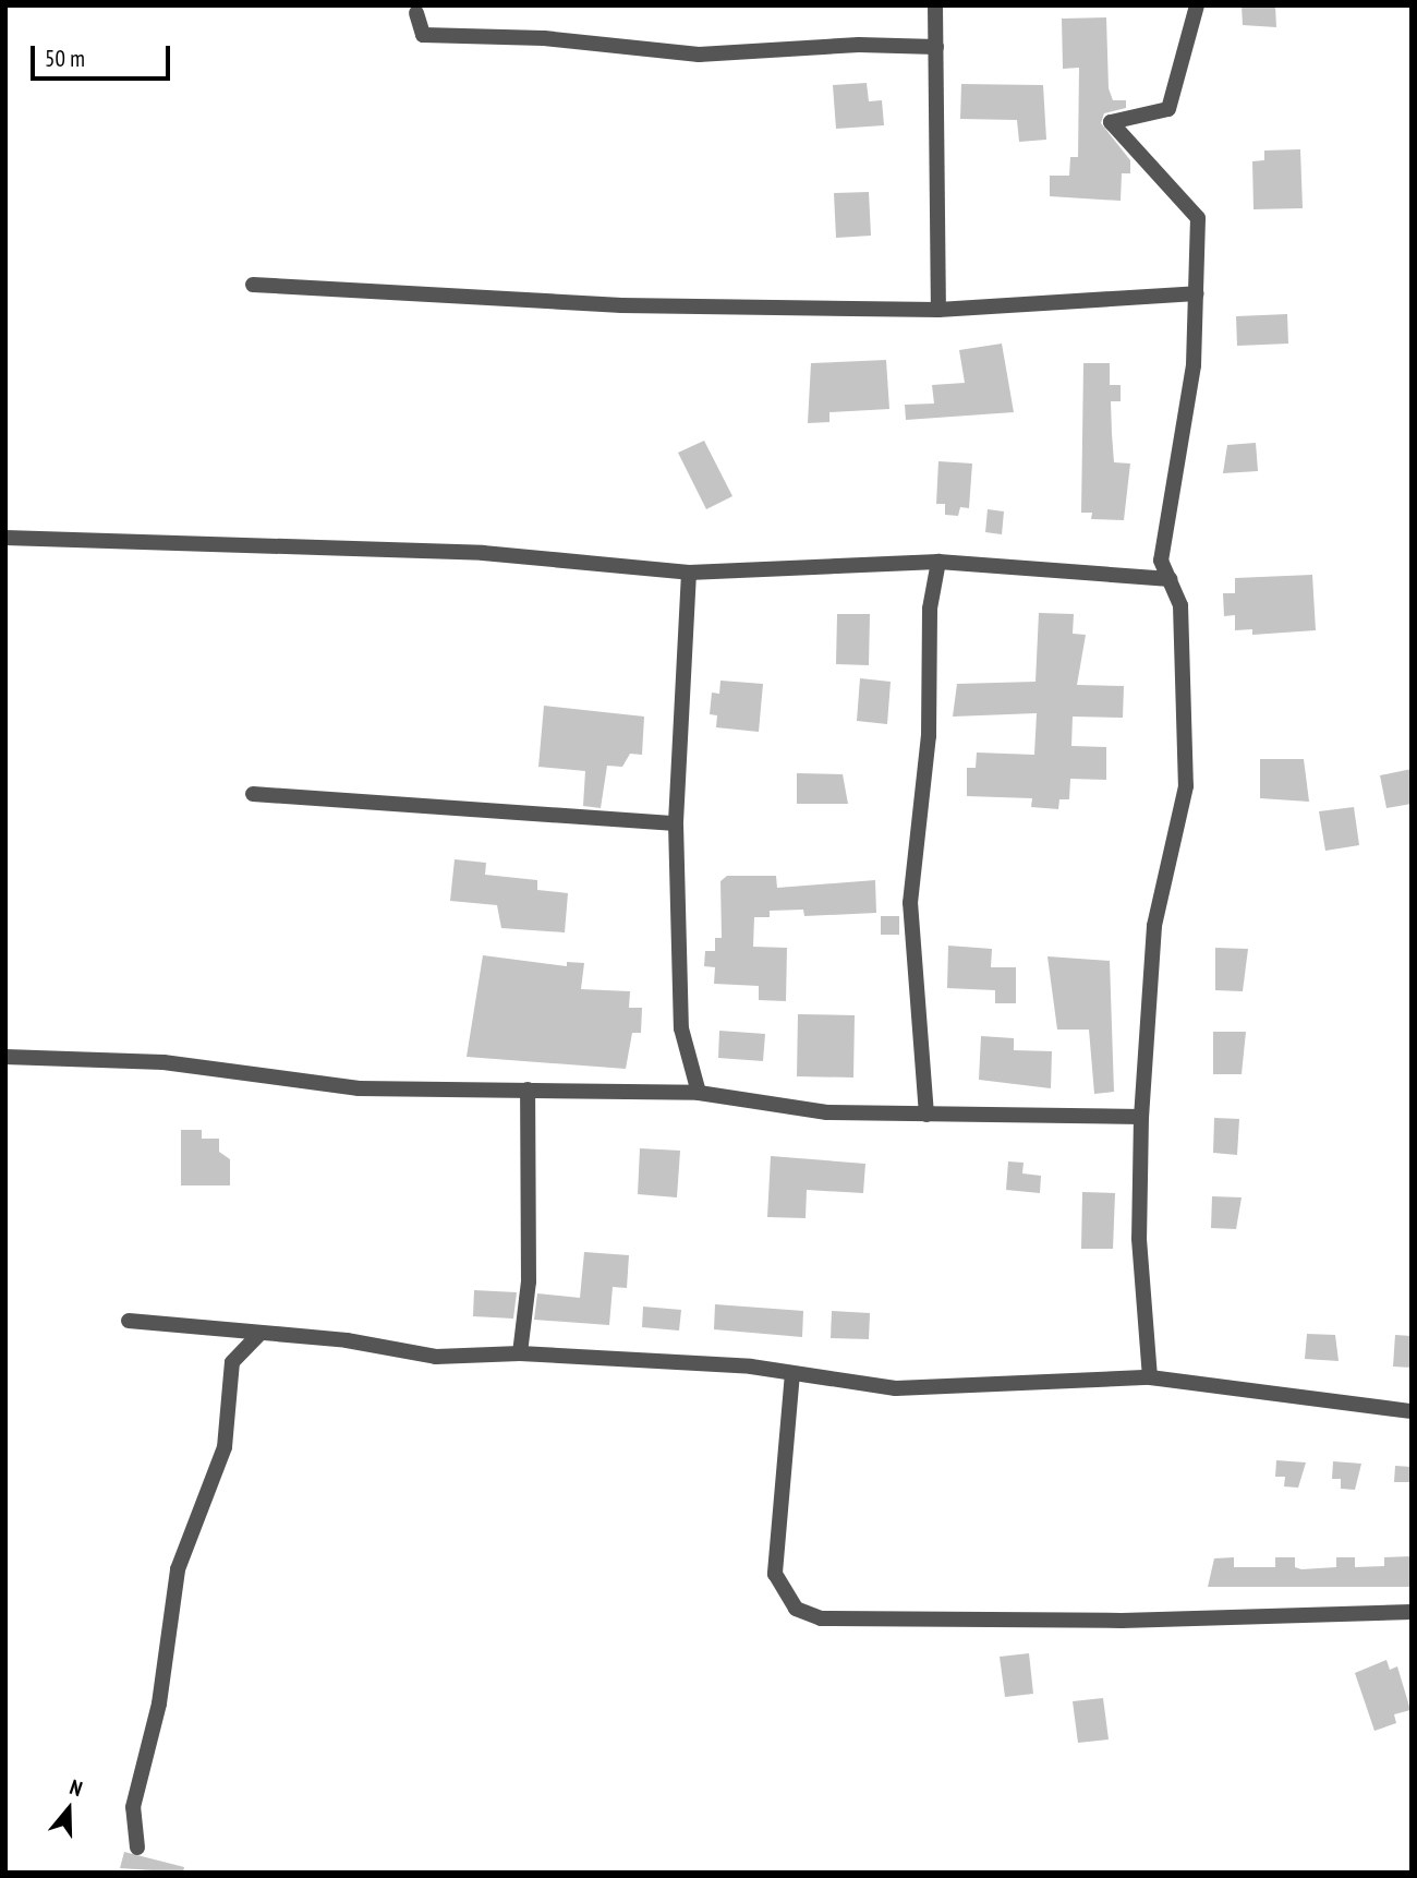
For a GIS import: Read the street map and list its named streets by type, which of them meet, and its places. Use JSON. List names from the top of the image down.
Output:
{
  "scale_bar": "50 m",
  "north": "top"
}
